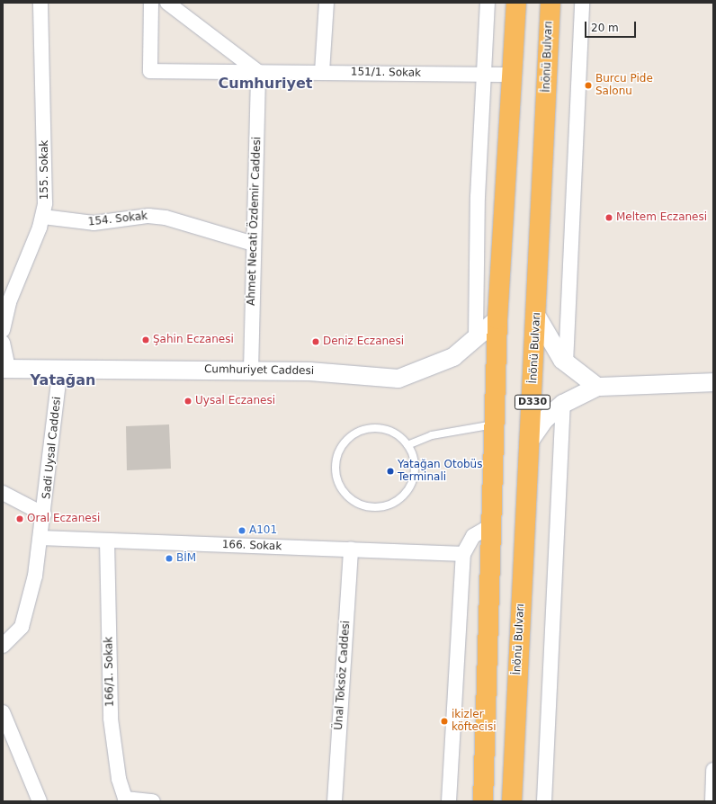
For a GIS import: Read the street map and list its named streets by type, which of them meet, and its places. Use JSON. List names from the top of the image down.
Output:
{
  "streets": {
    "highway": ["İnönü Bulvarı", "D330"],
    "street": [
      "151/1. Sokak",
      "155. Sokak",
      "154. Sokak",
      "Ahmet Necati Özdemir Caddesi",
      "Cumhuriyet Caddesi",
      "Sadi Uysal Caddesi",
      "166. Sokak",
      "166/1. Sokak",
      "Ünal Toksöz Caddesi"
    ]
  },
  "crossings": [
    ["151/1. Sokak", "Ahmet Necati Özdemir Caddesi"],
    ["155. Sokak", "154. Sokak"],
    ["154. Sokak", "Ahmet Necati Özdemir Caddesi"],
    ["Ahmet Necati Özdemir Caddesi", "Cumhuriyet Caddesi"],
    ["Cumhuriyet Caddesi", "Sadi Uysal Caddesi"],
    ["Sadi Uysal Caddesi", "166. Sokak"],
    ["166. Sokak", "166/1. Sokak"],
    ["166. Sokak", "Ünal Toksöz Caddesi"]
  ],
  "districts": ["Cumhuriyet", "Yatağan"],
  "places": [
    "Burcu Pide Salonu",
    "Meltem Eczanesi",
    "Şahin Eczanesi",
    "Deniz Eczanesi",
    "Uysal Eczanesi",
    "Yatağan Otobüs Terminali",
    "Oral Eczanesi",
    "A101",
    "BİM",
    "ikizler köftecisi"
  ],
  "scale_bar": "20 m"
}
